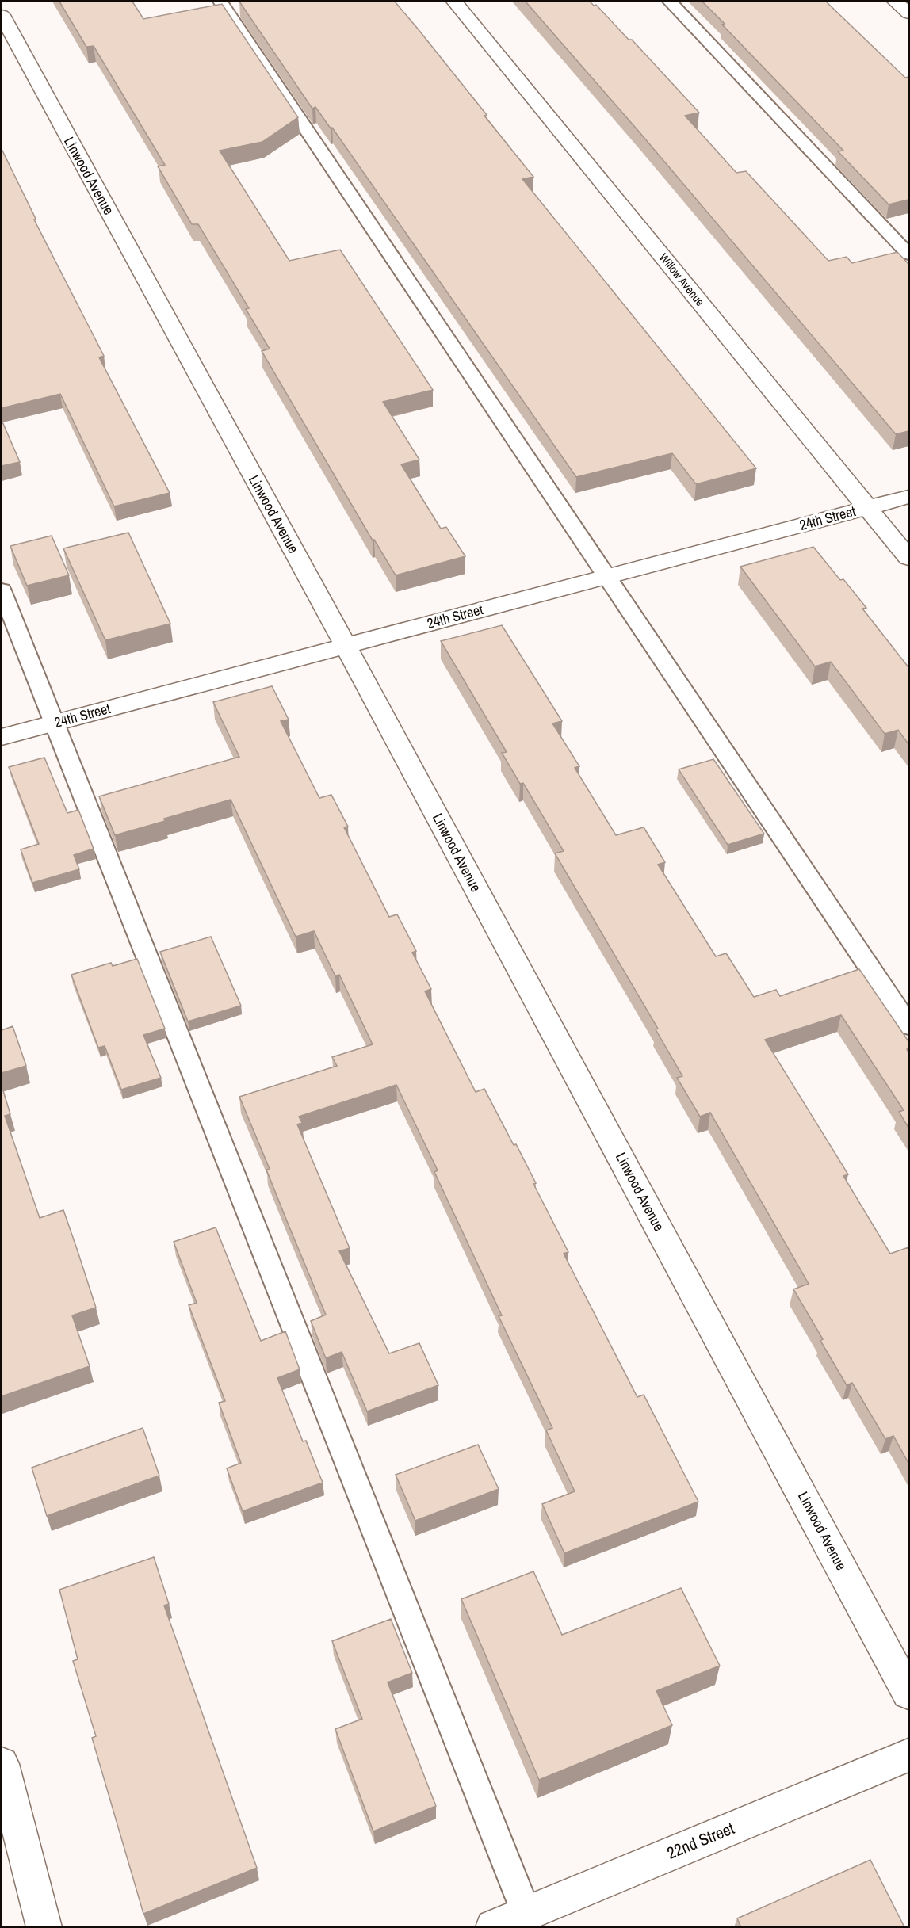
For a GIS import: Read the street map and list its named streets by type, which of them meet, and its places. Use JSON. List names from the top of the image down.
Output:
{
  "streets": {
    "street": [
      "Linwood Avenue",
      "Willow Avenue",
      "24th Street",
      "22nd Street"
    ]
  },
  "crossings": [
    ["Linwood Avenue", "24th Street"],
    ["Willow Avenue", "24th Street"]
  ]
}
